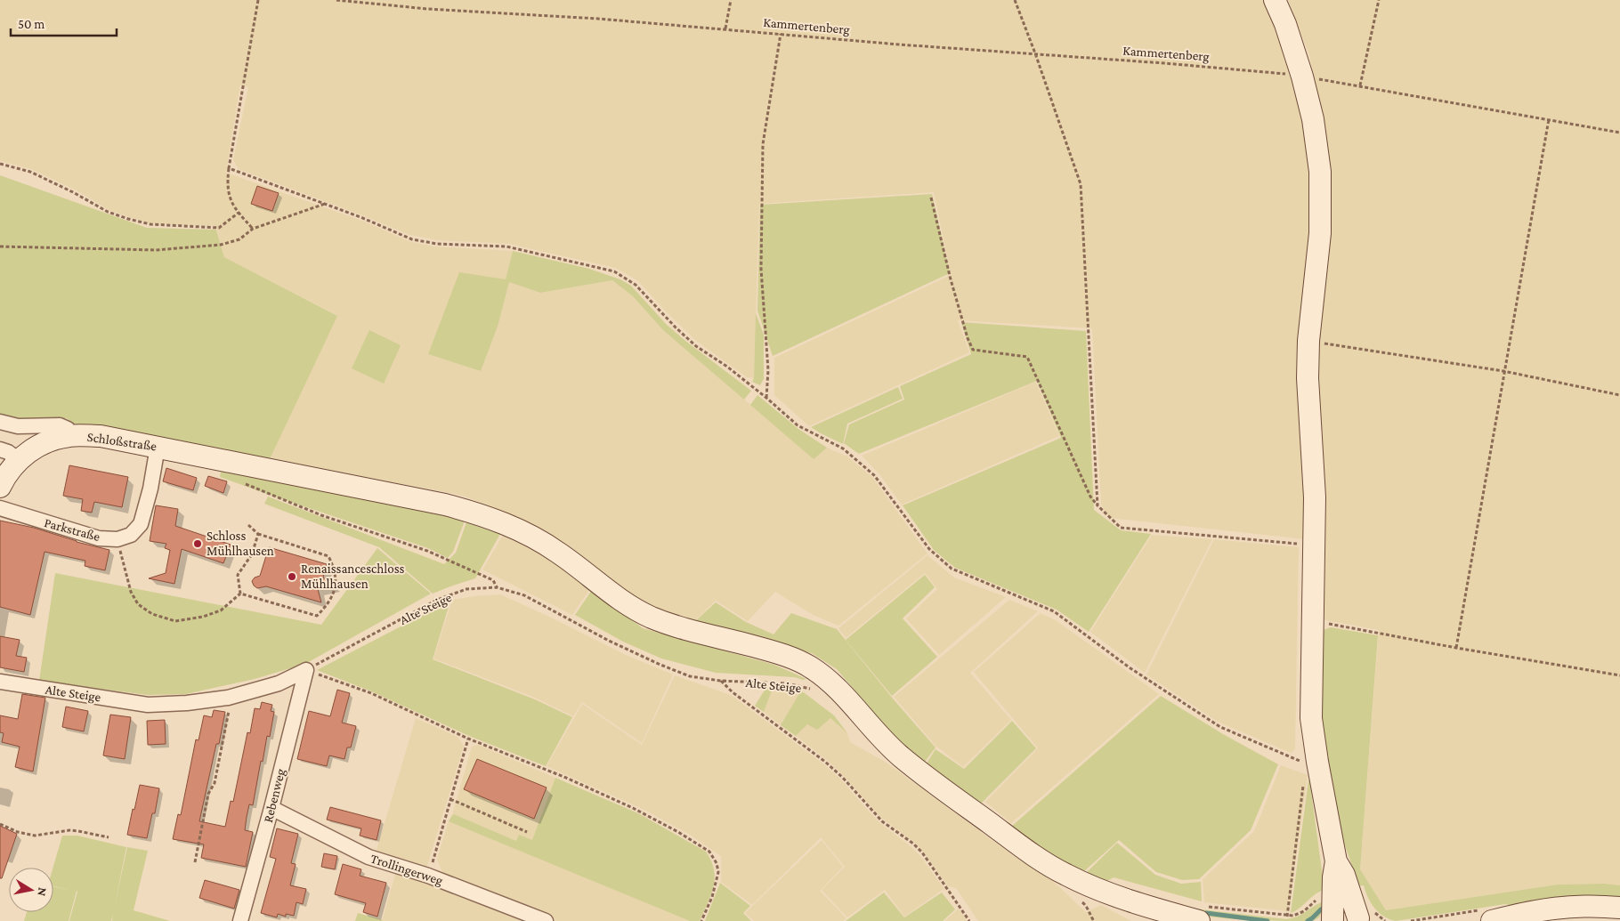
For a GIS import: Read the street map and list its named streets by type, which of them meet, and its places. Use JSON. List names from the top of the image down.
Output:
{
  "streets": {
    "street": [
      "Schloßstraße",
      "Parkstraße",
      "Alte Steige",
      "Rebenweg",
      "Trollingerweg"
    ],
    "path": ["Kammertenberg"]
  },
  "crossings": [
    ["Schloßstraße", "Parkstraße"],
    ["Alte Steige", "Rebenweg"],
    ["Rebenweg", "Trollingerweg"]
  ],
  "places": ["Schloss Mühlhausen", "Renaissanceschloss Mühlhausen"],
  "scale_bar": "50 m",
  "north": "right"
}
